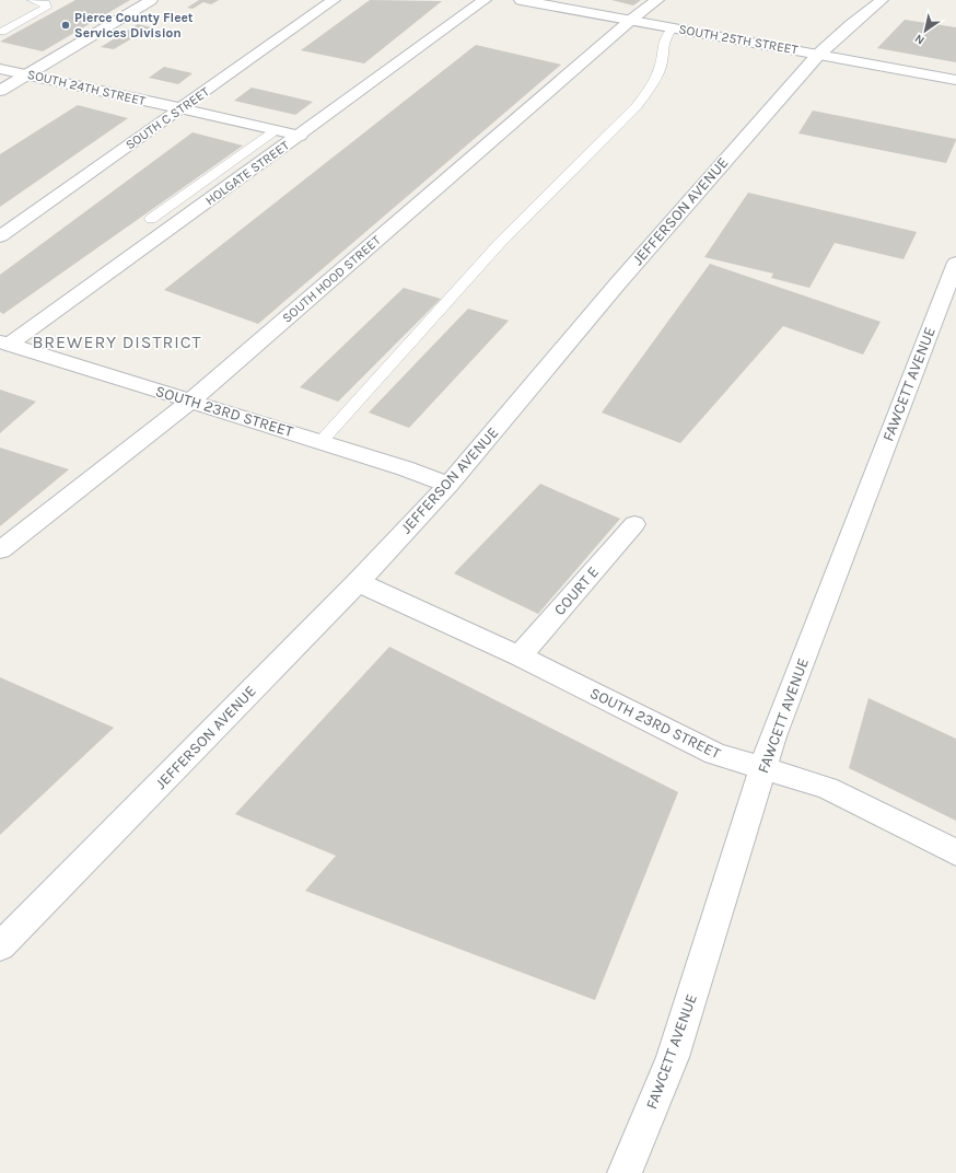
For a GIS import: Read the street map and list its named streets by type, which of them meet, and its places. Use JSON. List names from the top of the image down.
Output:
{
  "streets": {
    "street": [
      "SOUTH 25TH STREET",
      "SOUTH 24TH STREET",
      "SOUTH C STREET",
      "HOLGATE STREET",
      "JEFFERSON AVENUE",
      "SOUTH HOOD STREET",
      "FAWCETT AVENUE",
      "SOUTH 23RD STREET",
      "COURT E"
    ]
  },
  "crossings": [
    ["SOUTH 25TH STREET", "JEFFERSON AVENUE"],
    ["SOUTH 25TH STREET", "SOUTH HOOD STREET"],
    ["SOUTH 24TH STREET", "SOUTH C STREET"],
    ["SOUTH 24TH STREET", "HOLGATE STREET"],
    ["HOLGATE STREET", "SOUTH 23RD STREET"],
    ["JEFFERSON AVENUE", "SOUTH 23RD STREET"],
    ["SOUTH HOOD STREET", "SOUTH 23RD STREET"],
    ["FAWCETT AVENUE", "SOUTH 23RD STREET"],
    ["SOUTH 23RD STREET", "COURT E"]
  ],
  "districts": ["BREWERY DISTRICT"],
  "places": ["Pierce County Fleet Services Division"],
  "north": "bottom left"
}
